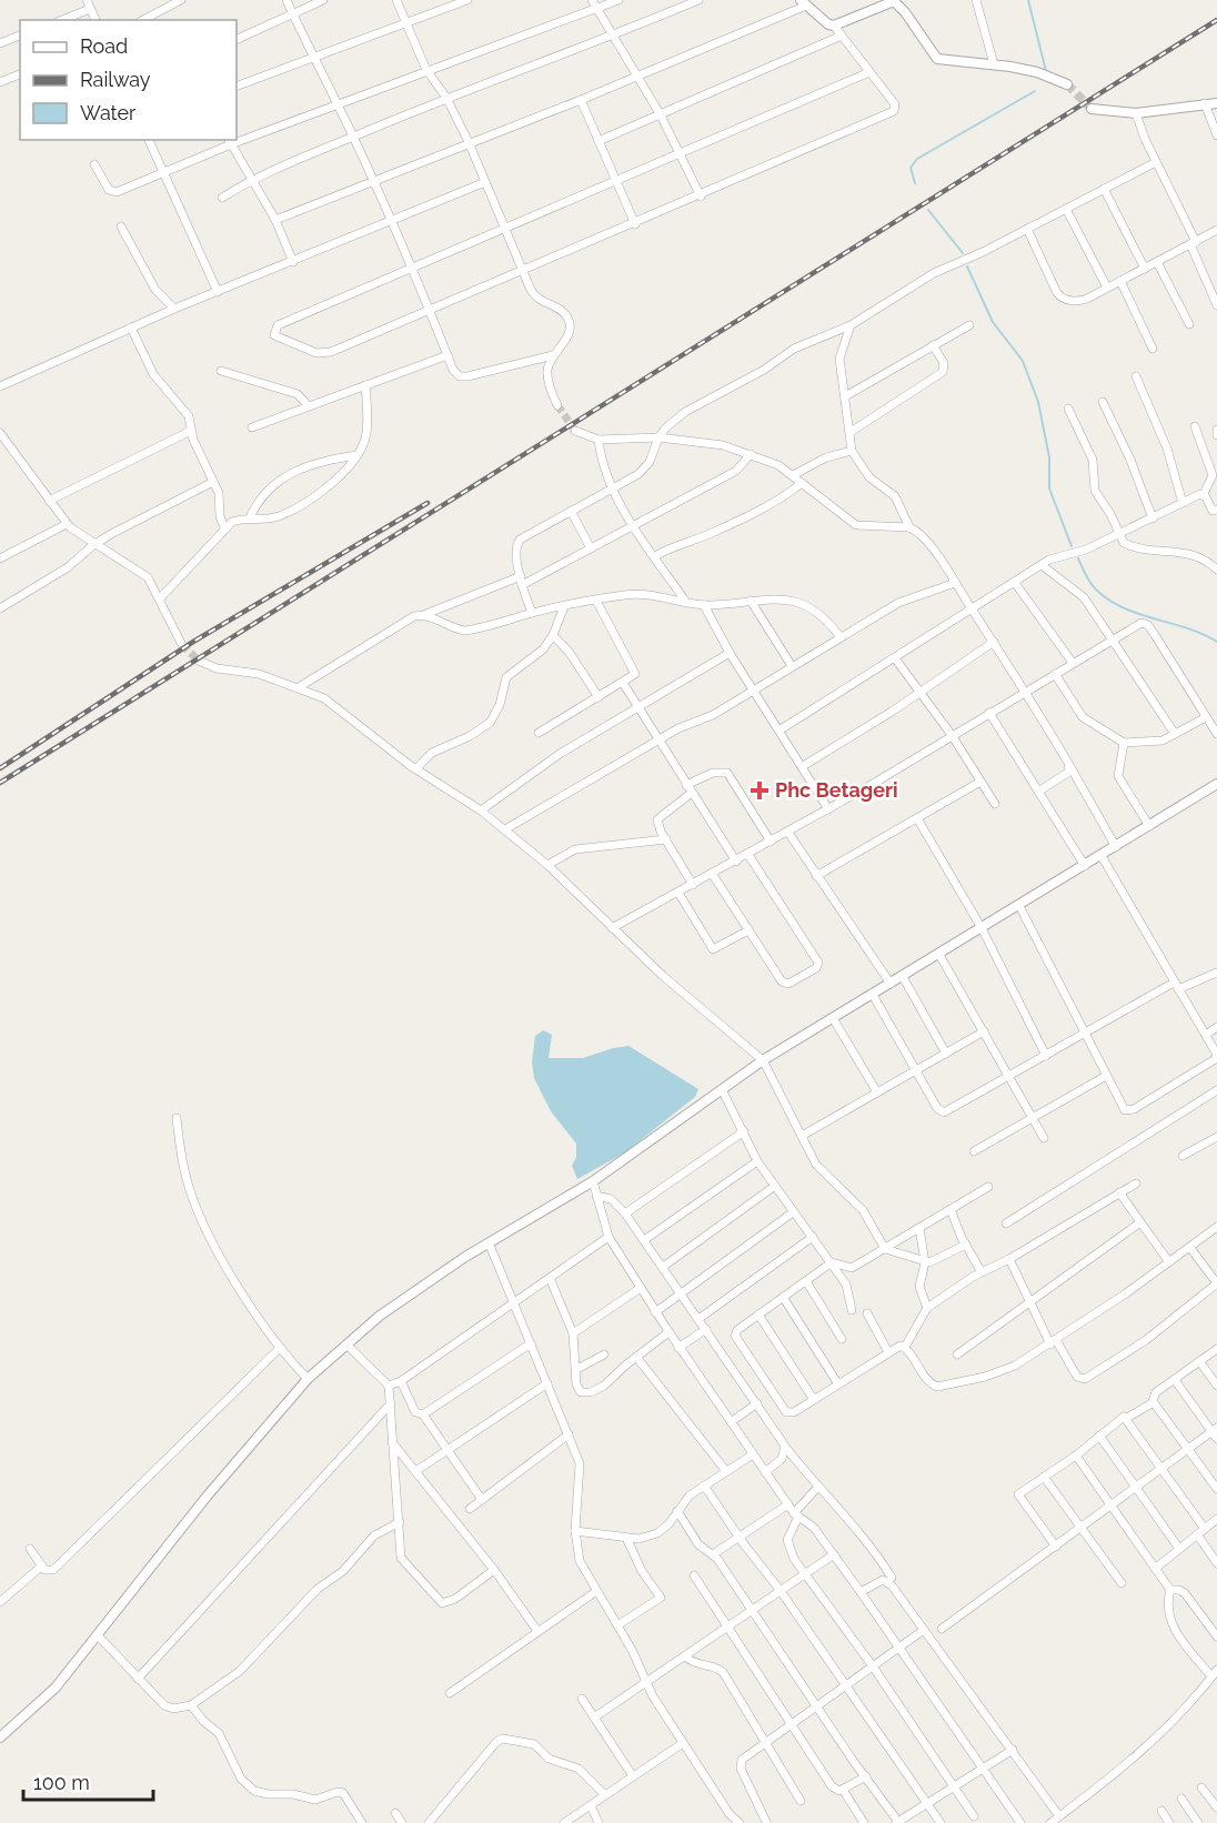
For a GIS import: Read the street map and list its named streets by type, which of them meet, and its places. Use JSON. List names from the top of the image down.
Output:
{
  "places": {
    "health": ["Phc Betageri"]
  },
  "legend": ["Road", "Railway", "Water"],
  "scale_bar": "100 m"
}
